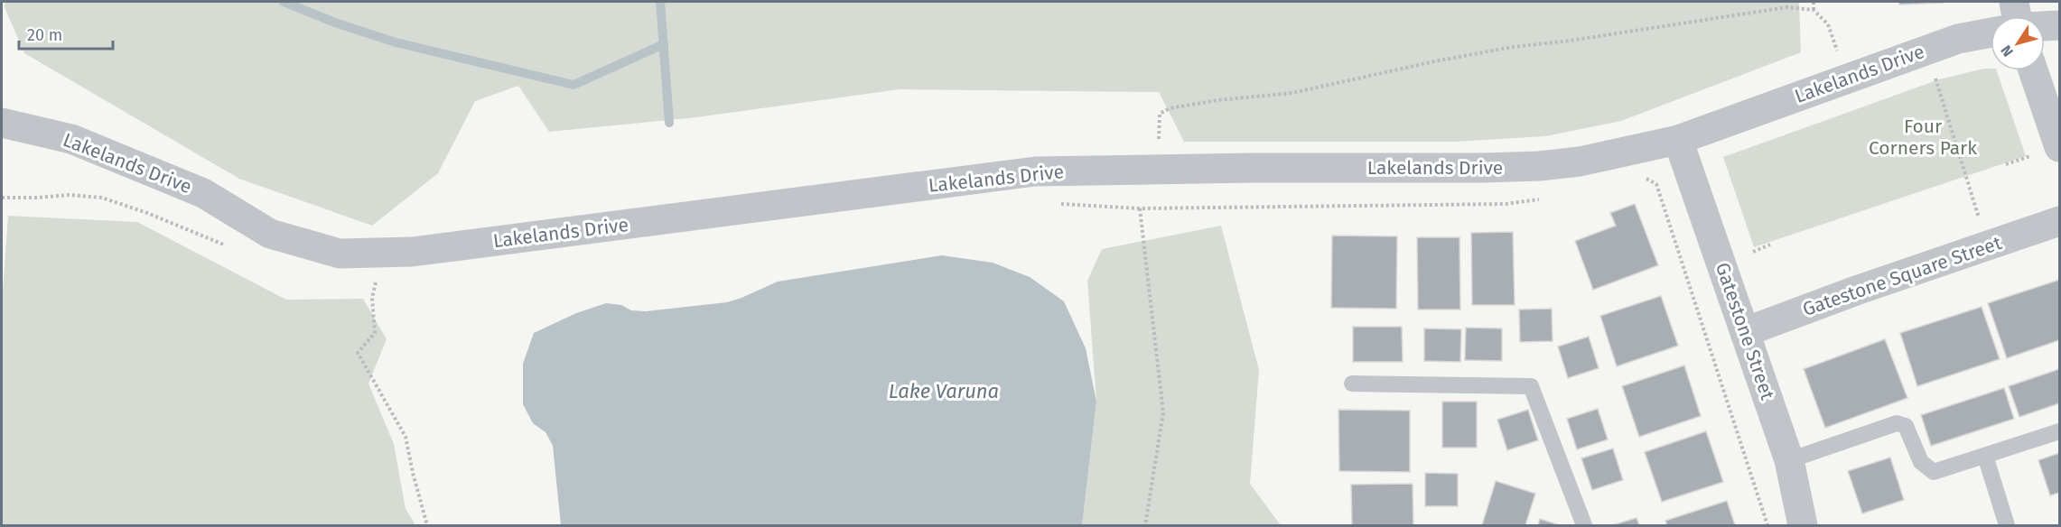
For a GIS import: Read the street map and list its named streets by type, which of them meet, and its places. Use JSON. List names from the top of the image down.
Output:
{
  "streets": {
    "street": ["Lakelands Drive", "Gatestone Square Street", "Gatestone Street"]
  },
  "crossings": [
    ["Lakelands Drive", "Gatestone Street"],
    ["Gatestone Square Street", "Gatestone Street"]
  ],
  "water": ["Lake Varuna"],
  "parks": ["Four Corners Park"],
  "scale_bar": "20 m",
  "north": "bottom left"
}
